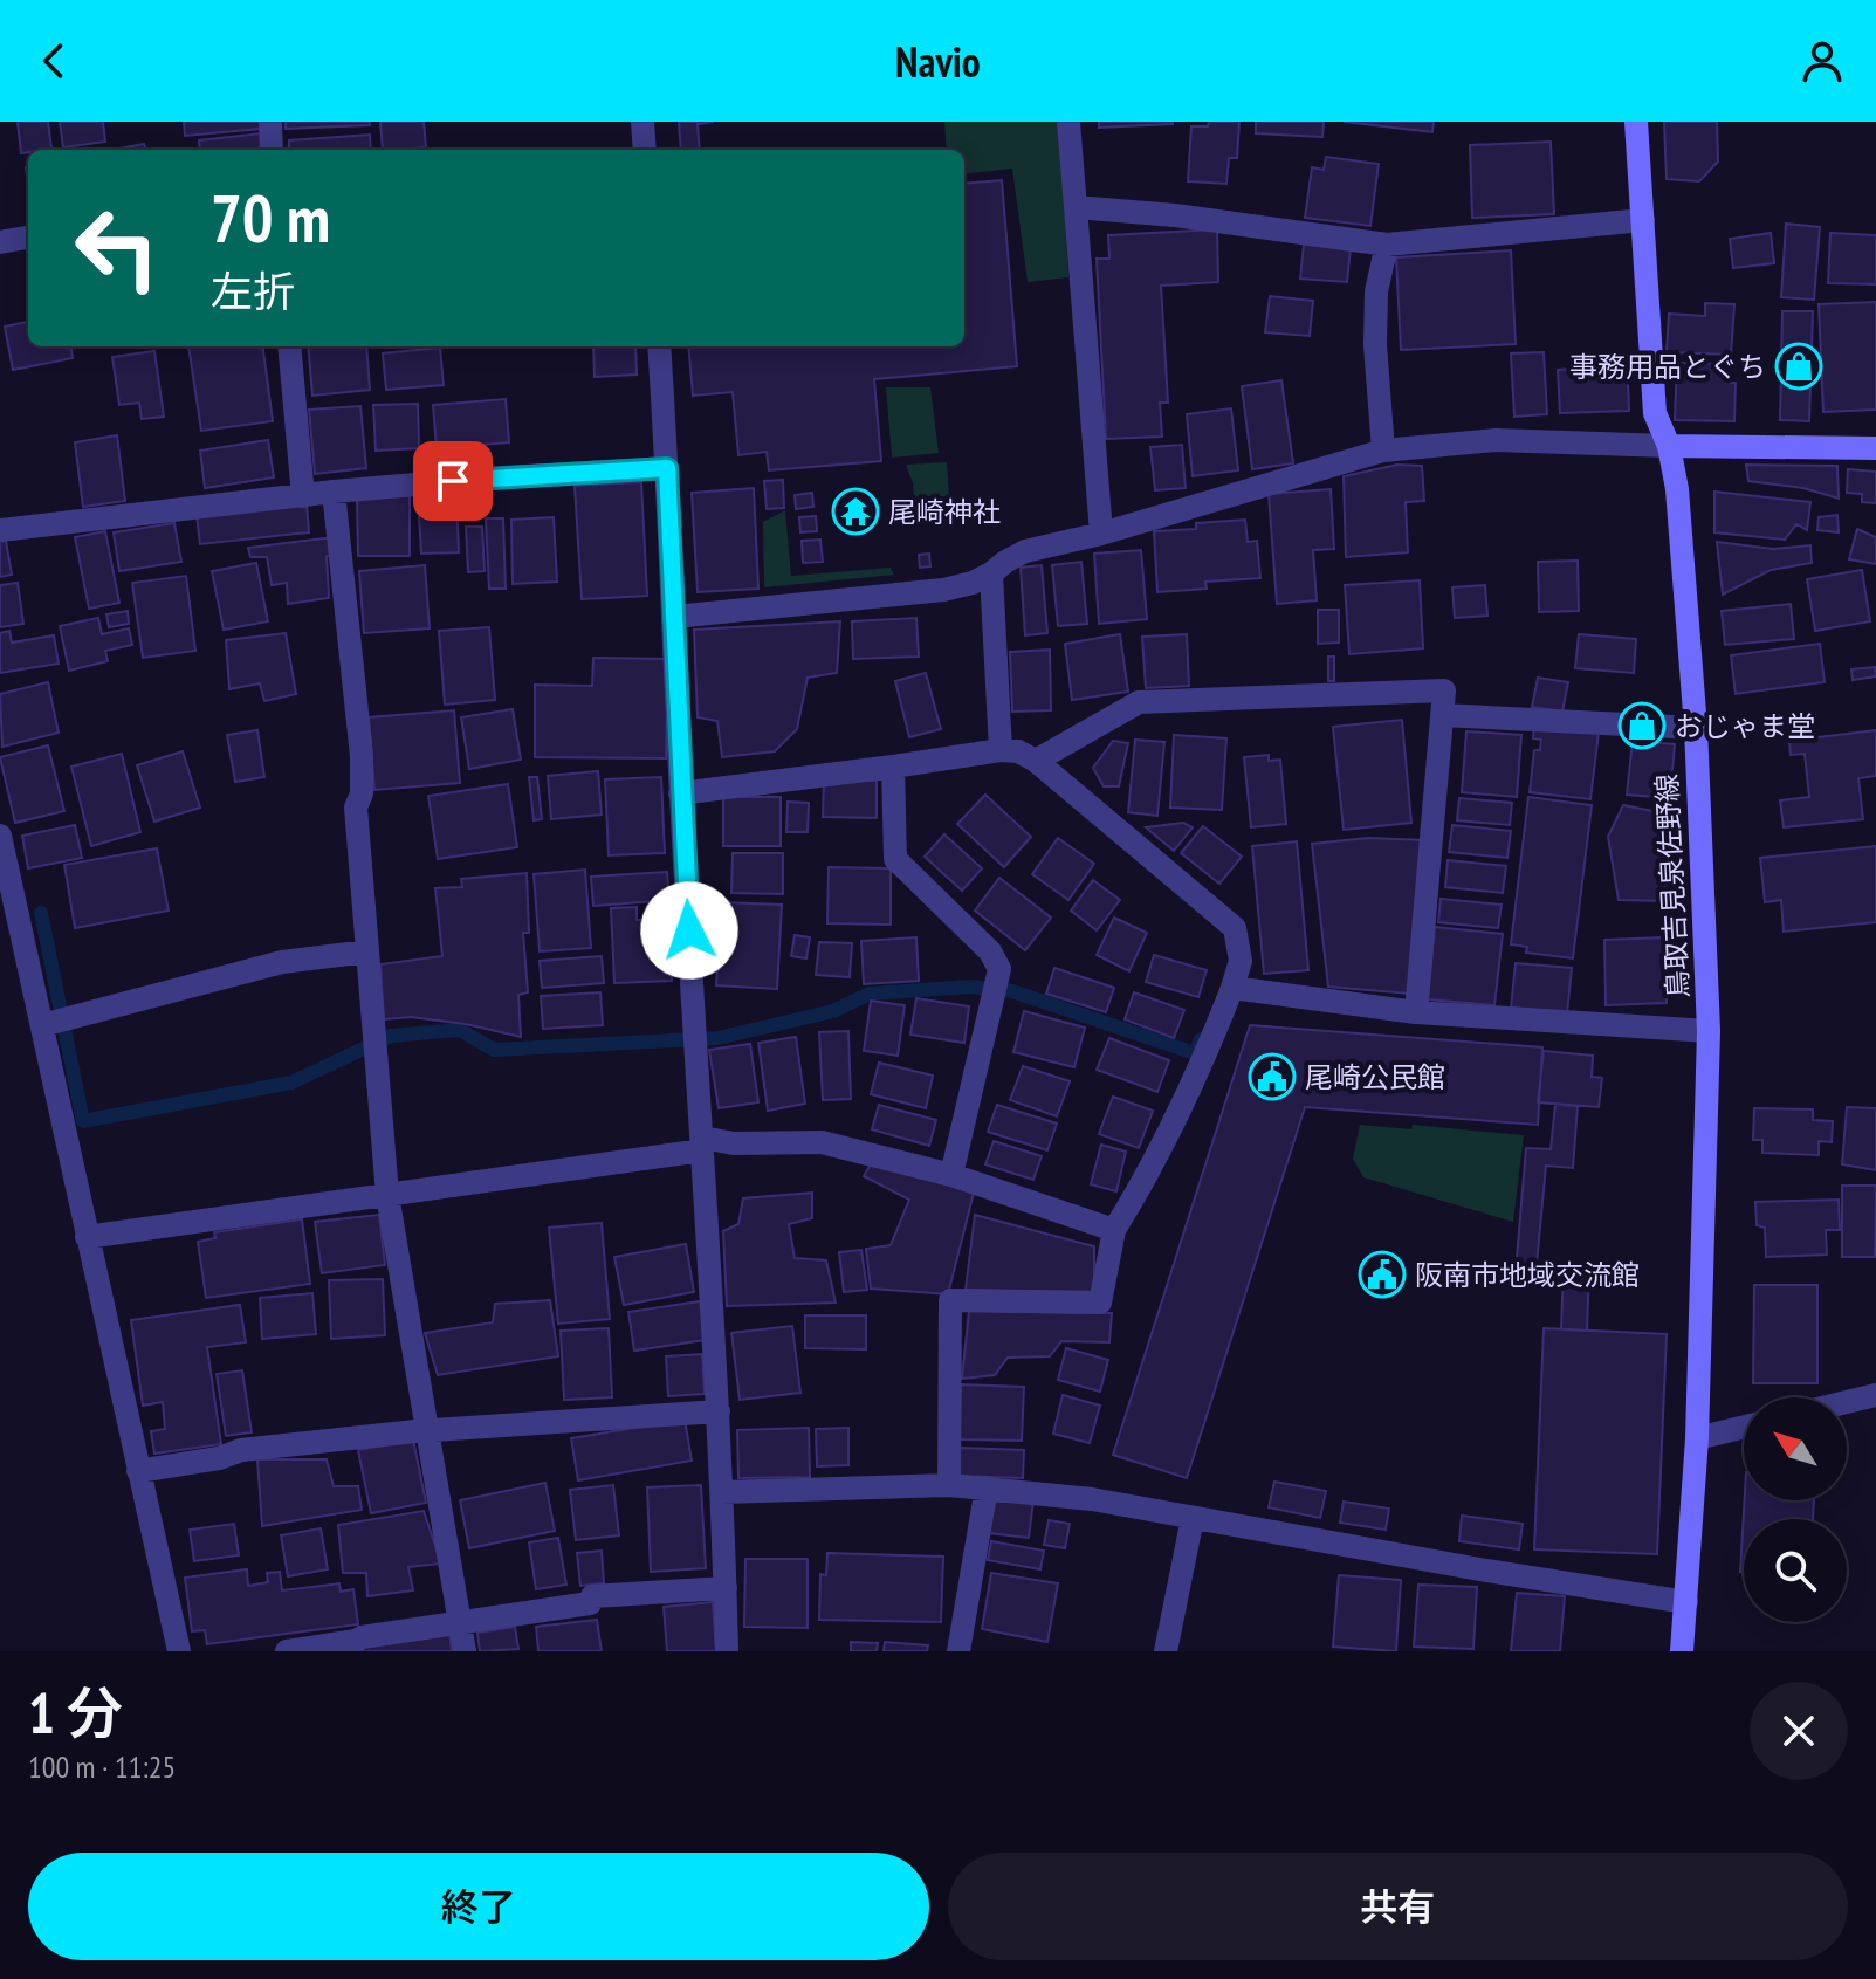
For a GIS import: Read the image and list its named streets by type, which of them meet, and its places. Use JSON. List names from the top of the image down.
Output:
{
  "streets": {
    "main road": ["鳥取吉見泉佐野線"]
  },
  "places": {
    "shop": ["事務用品とぐち", "おじゃま堂"],
    "temple": ["尾崎神社"],
    "public building": ["尾崎公民館", "阪南市地域交流館"]
  },
  "north": "top left",
  "page": {
    "header": "Navio",
    "turn": ["70 m", "左折"],
    "heading": ["1 分", "100 m · 11:25"],
    "buttons": ["終了", "共有"]
  }
}
